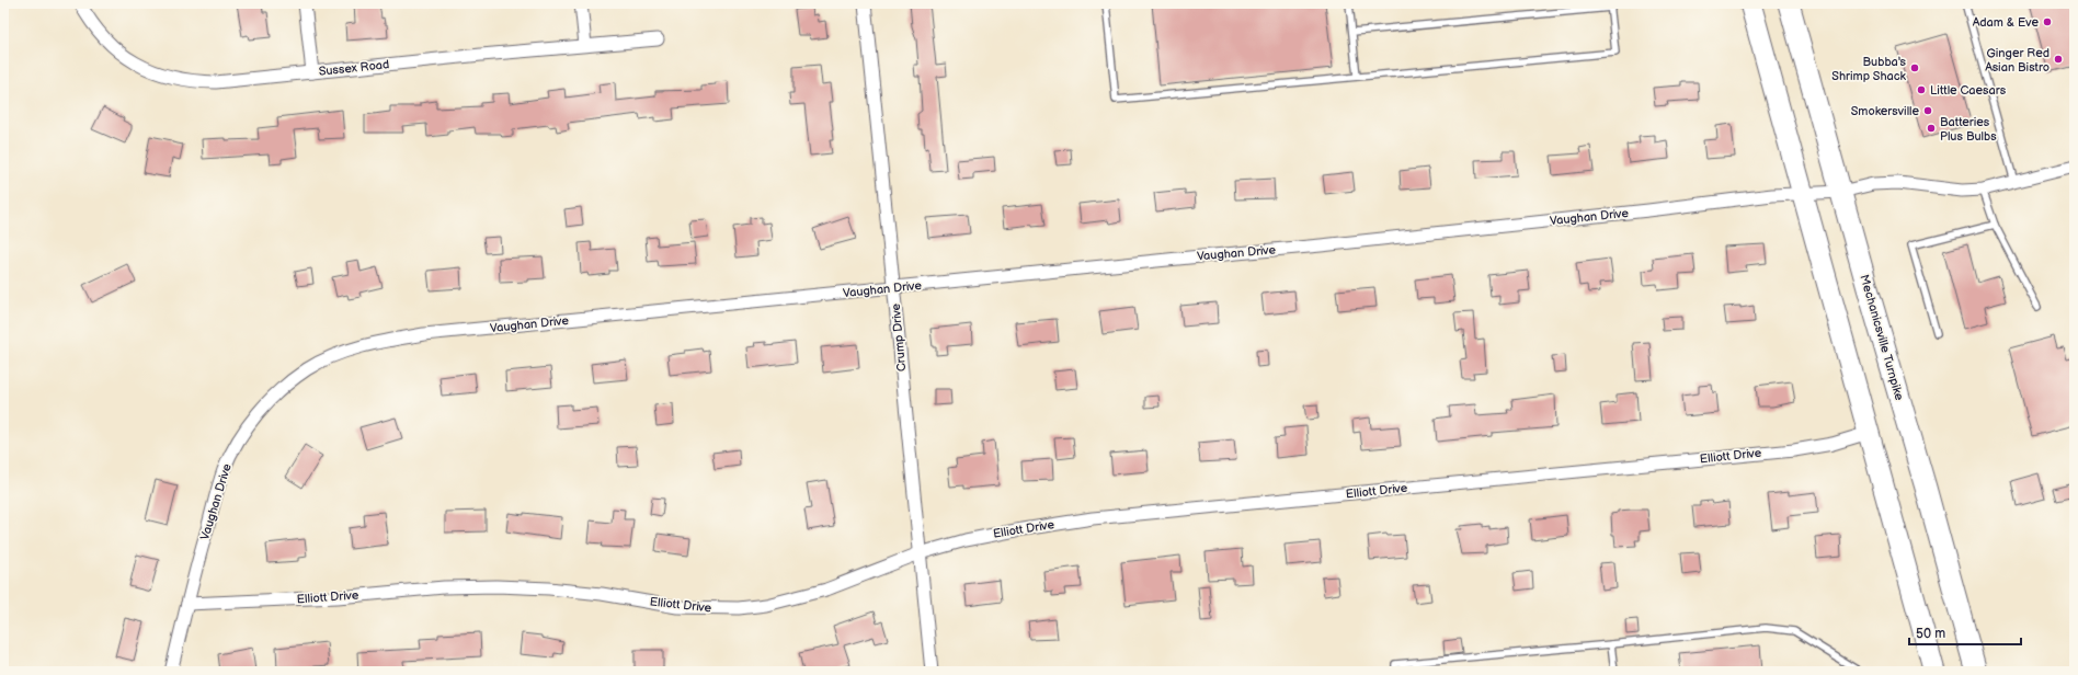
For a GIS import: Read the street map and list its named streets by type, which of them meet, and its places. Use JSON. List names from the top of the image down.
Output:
{
  "streets": {
    "highway": ["Mechanicsville Turnpike"],
    "street": [
      "Sussex Road",
      "Vaughan Drive",
      "Crump Drive",
      "Elliott Drive"
    ]
  },
  "crossings": [
    ["Vaughan Drive", "Crump Drive"],
    ["Vaughan Drive", "Mechanicsville Turnpike"],
    ["Vaughan Drive", "Elliott Drive"],
    ["Crump Drive", "Elliott Drive"]
  ],
  "places": [
    "Adam & Eve",
    "Ginger Red Asian Bistro",
    "Bubba's Shrimp Shack",
    "Little Caesars",
    "Smokersville",
    "Batteries Plus Bulbs"
  ],
  "scale_bar": "50 m"
}
